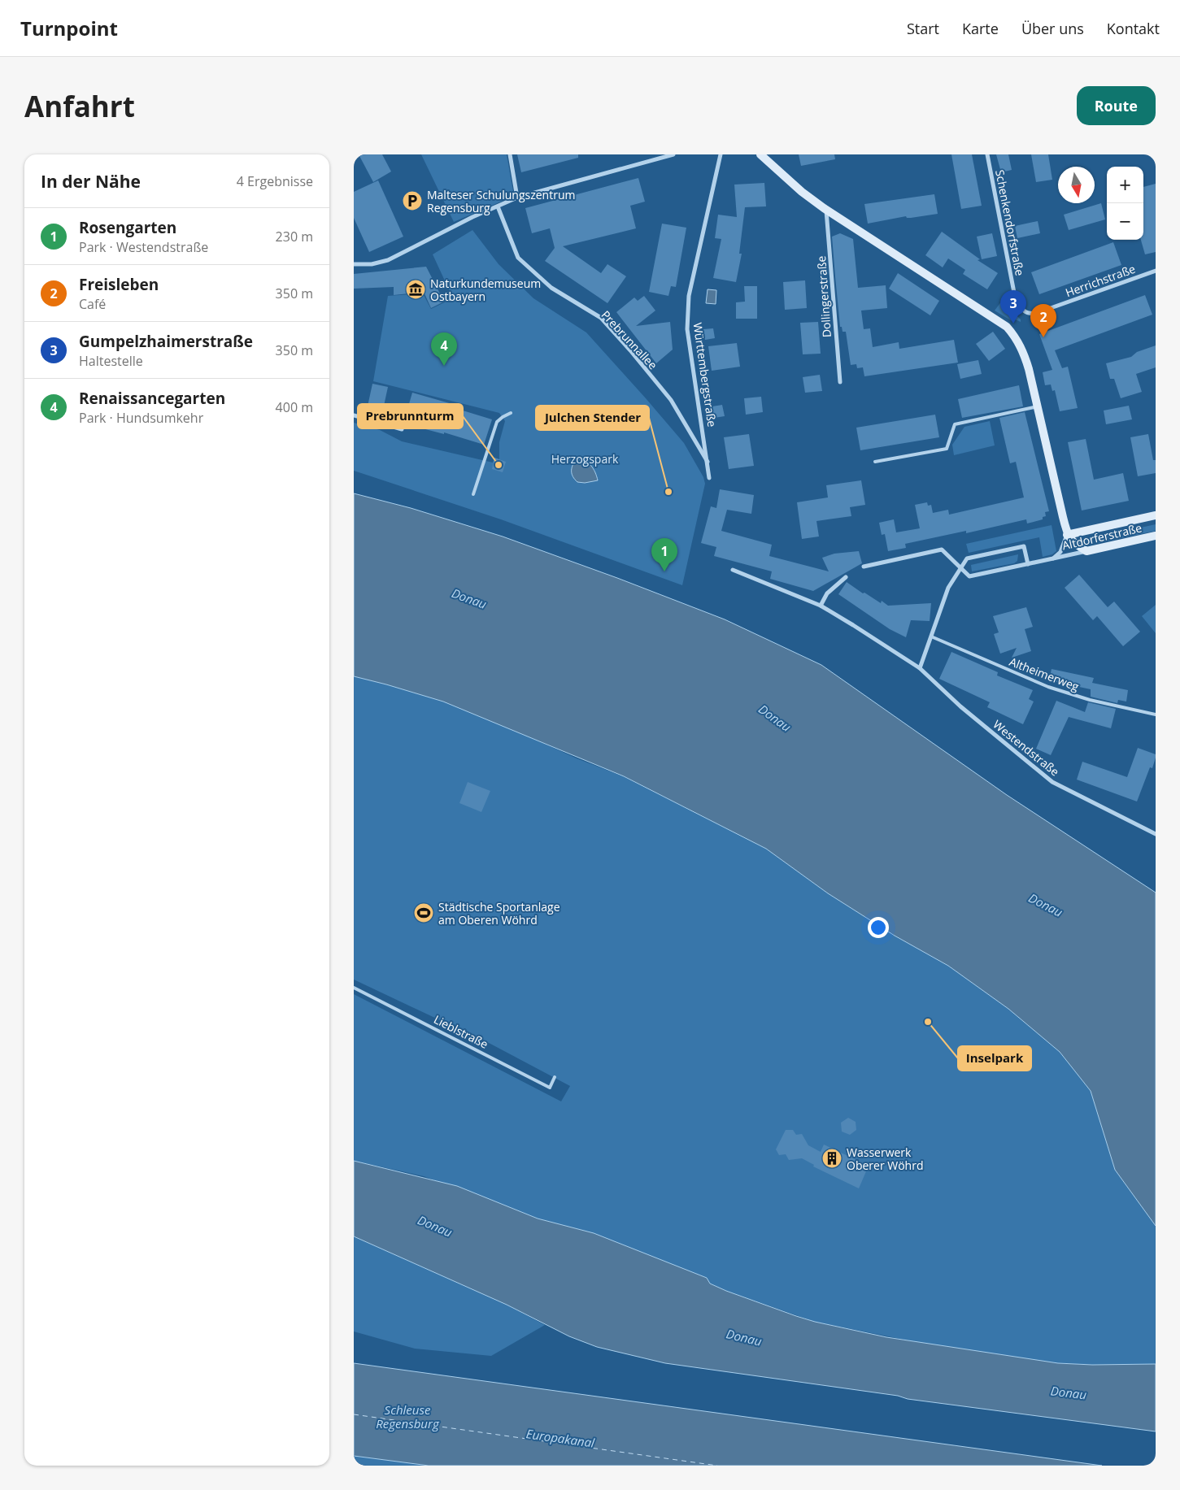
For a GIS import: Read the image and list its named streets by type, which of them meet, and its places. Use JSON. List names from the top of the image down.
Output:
{
  "streets": {
    "street": [
      "Schenkendorfstraße",
      "Herrichstraße",
      "Dollingerstraße",
      "Prebrunnallee",
      "Württembergstraße",
      "Altdorferstraße",
      "Westendstraße"
    ],
    "lane": ["Altheimerweg", "Lieblstraße"]
  },
  "crossings": [
    ["Schenkendorfstraße", "Herrichstraße"],
    ["Prebrunnallee", "Württembergstraße"]
  ],
  "water": ["Donau", "Schleuse Regensburg", "Europakanal"],
  "parks": ["Herzogspark"],
  "places": {
    "parking": ["Malteser Schulungszentrum Regensburg"],
    "museum": ["Naturkundemuseum Ostbayern"],
    "other": ["Prebrunnturm", "Julchen Stender", "Inselpark"],
    "sports": ["Städtische Sportanlage am Oberen Wöhrd"],
    "building": ["Wasserwerk Oberer Wöhrd"]
  },
  "north": "bottom",
  "page": {
    "header": "Turnpoint",
    "nav": [
      "Start",
      "Karte",
      "Über uns",
      "Kontakt"
    ],
    "buttons": "Route",
    "title": "Anfahrt",
    "heading": ["In der Nähe", "4 Ergebnisse"],
    "map_buttons": ["+", "−"],
    "list": [
      {
        "mark": "1",
        "name": "Rosengarten",
        "note": "Park · Westendstraße",
        "value": "230 m"
      },
      {
        "mark": "2",
        "name": "Freisleben",
        "note": "Café",
        "value": "350 m"
      },
      {
        "mark": "3",
        "name": "Gumpelzhaimerstraße",
        "note": "Haltestelle",
        "value": "350 m"
      },
      {
        "mark": "4",
        "name": "Renaissancegarten",
        "note": "Park · Hundsumkehr",
        "value": "400 m"
      }
    ],
    "pins": [
      "3",
      "2",
      "4",
      "1"
    ]
  }
}
